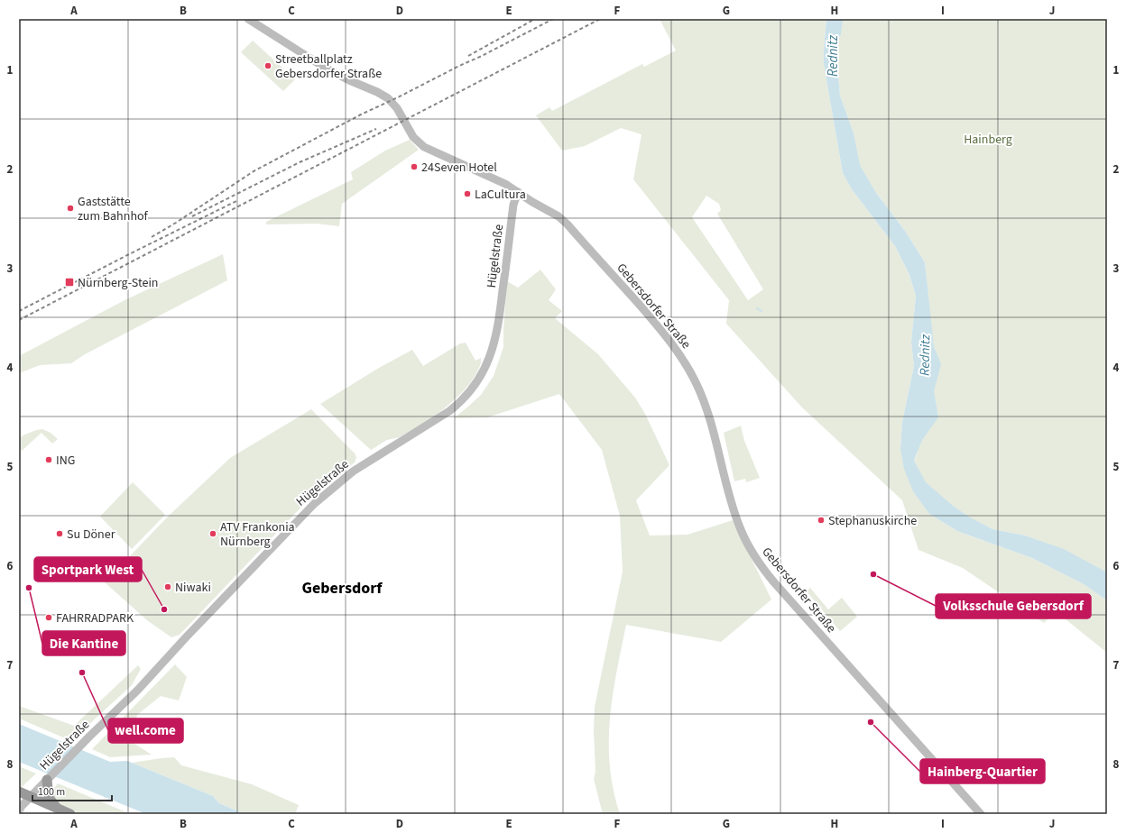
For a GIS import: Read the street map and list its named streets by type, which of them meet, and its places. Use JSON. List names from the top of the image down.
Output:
{
  "streets": {
    "main road": ["Hügelstraße", "Gebersdorfer Straße"]
  },
  "crossings": [
    ["Hügelstraße", "Gebersdorfer Straße"]
  ],
  "districts": ["Gebersdorf"],
  "water": ["Rednitz"],
  "parks": ["Hainberg"],
  "places": {
    "other": [
      "Streetballplatz Gebersdorfer Straße",
      "24Seven Hotel",
      "LaCultura",
      "Gaststätte zum Bahnhof",
      "ING",
      "Stephanuskirche",
      "Su Döner",
      "ATV Frankonia Nürnberg",
      "Volksschule Gebersdorf",
      "Niwaki",
      "Die Kantine",
      "Sportpark West",
      "FAHRRADPARK",
      "well.come",
      "Hainberg-Quartier"
    ],
    "transit": ["Nürnberg-Stein"]
  },
  "scale_bar": "100 m",
  "grid": {
    "columns": [
      "A",
      "B",
      "C",
      "D",
      "E",
      "F",
      "G",
      "H",
      "I",
      "J"
    ],
    "rows": [
      "1",
      "2",
      "3",
      "4",
      "5",
      "6",
      "7",
      "8"
    ]
  }
}
